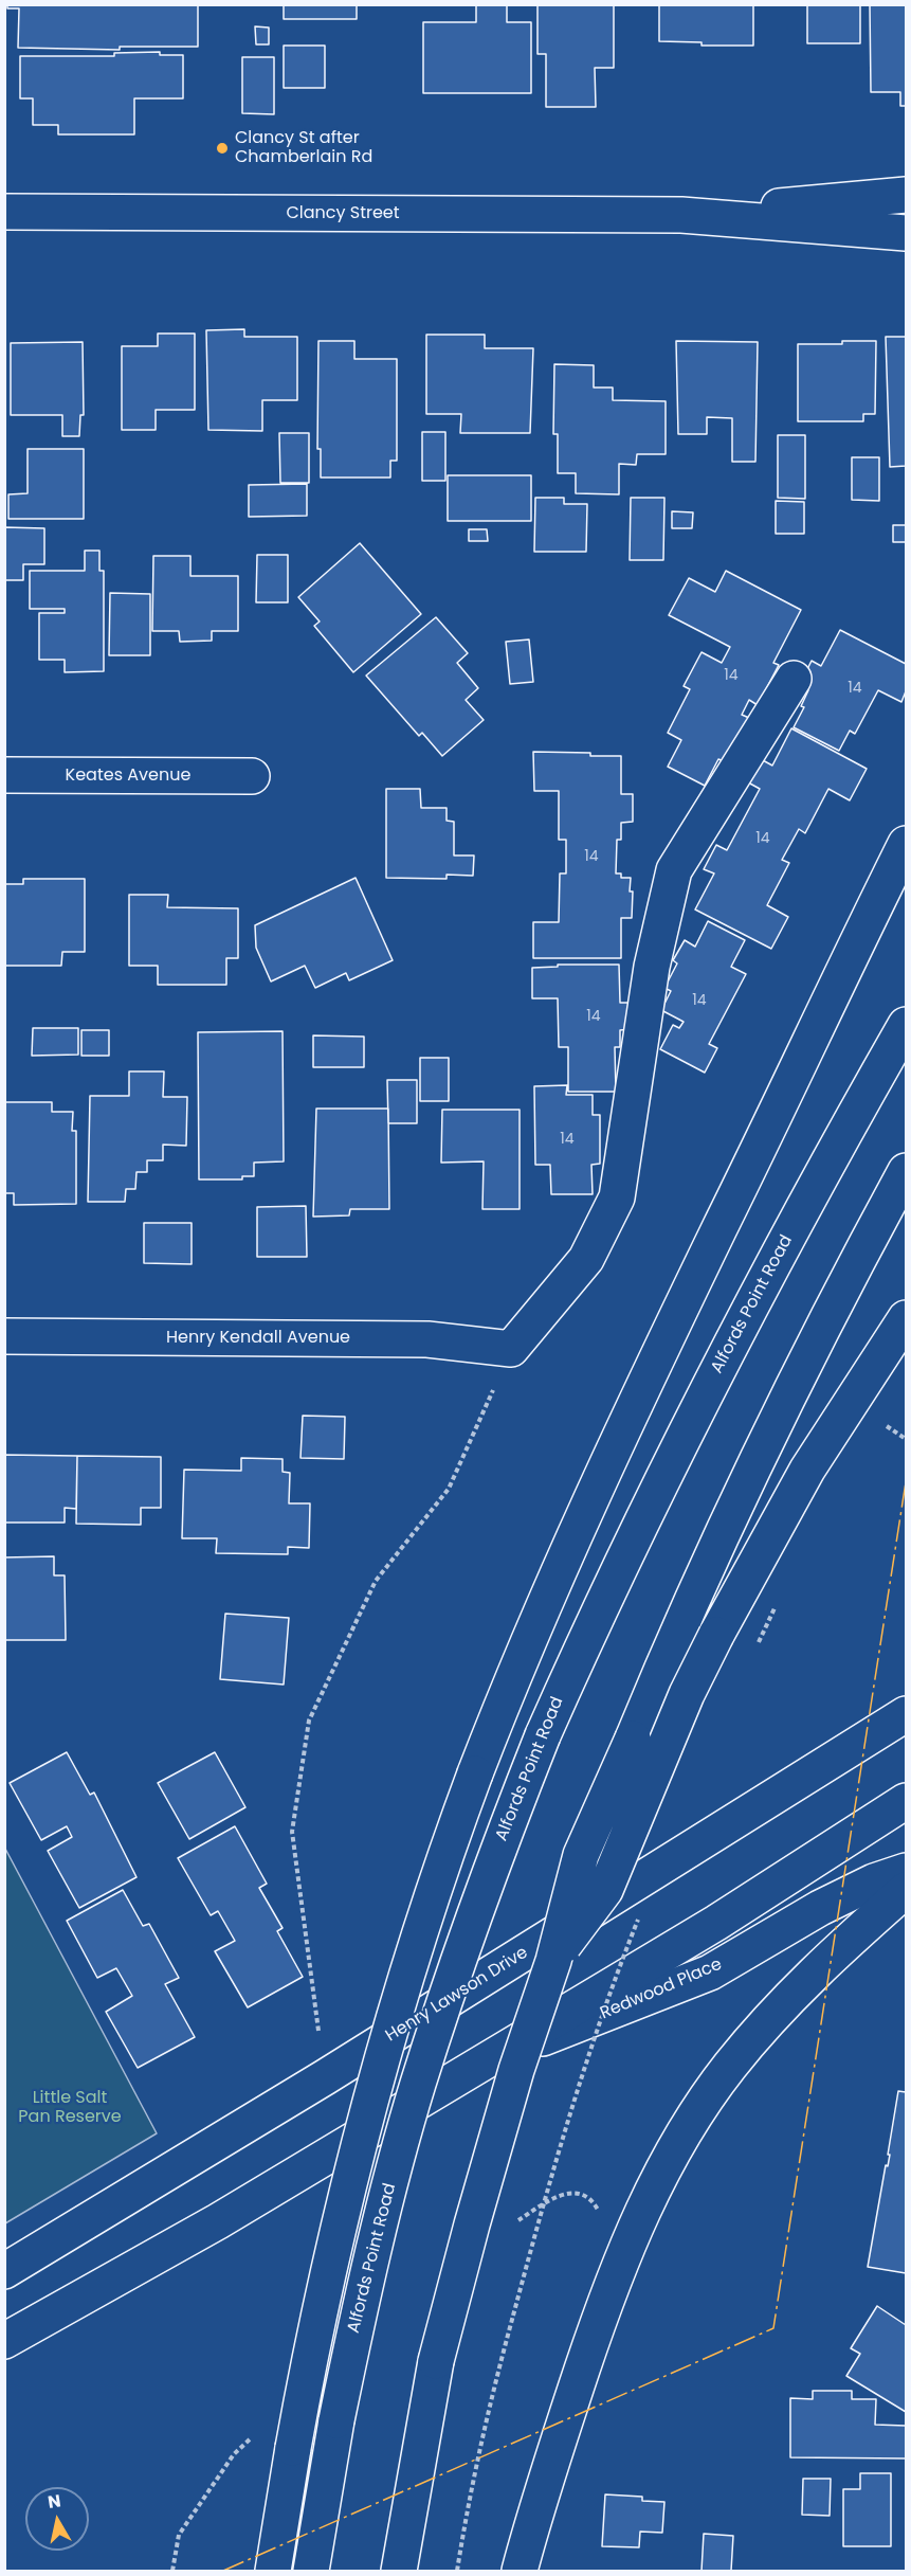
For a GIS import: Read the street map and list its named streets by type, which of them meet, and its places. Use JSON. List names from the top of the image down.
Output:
{
  "streets": {
    "main road": [
      "Clancy Street",
      "Keates Avenue",
      "Alfords Point Road",
      "Henry Kendall Avenue",
      "Redwood Place",
      "Henry Lawson Drive"
    ]
  },
  "parks": ["Little Salt Pan Reserve"],
  "places": ["Clancy St after Chamberlain Rd"],
  "house_numbers": [
    "14",
    "14",
    "14",
    "14",
    "14",
    "14",
    "14"
  ],
  "north": "top"
}
